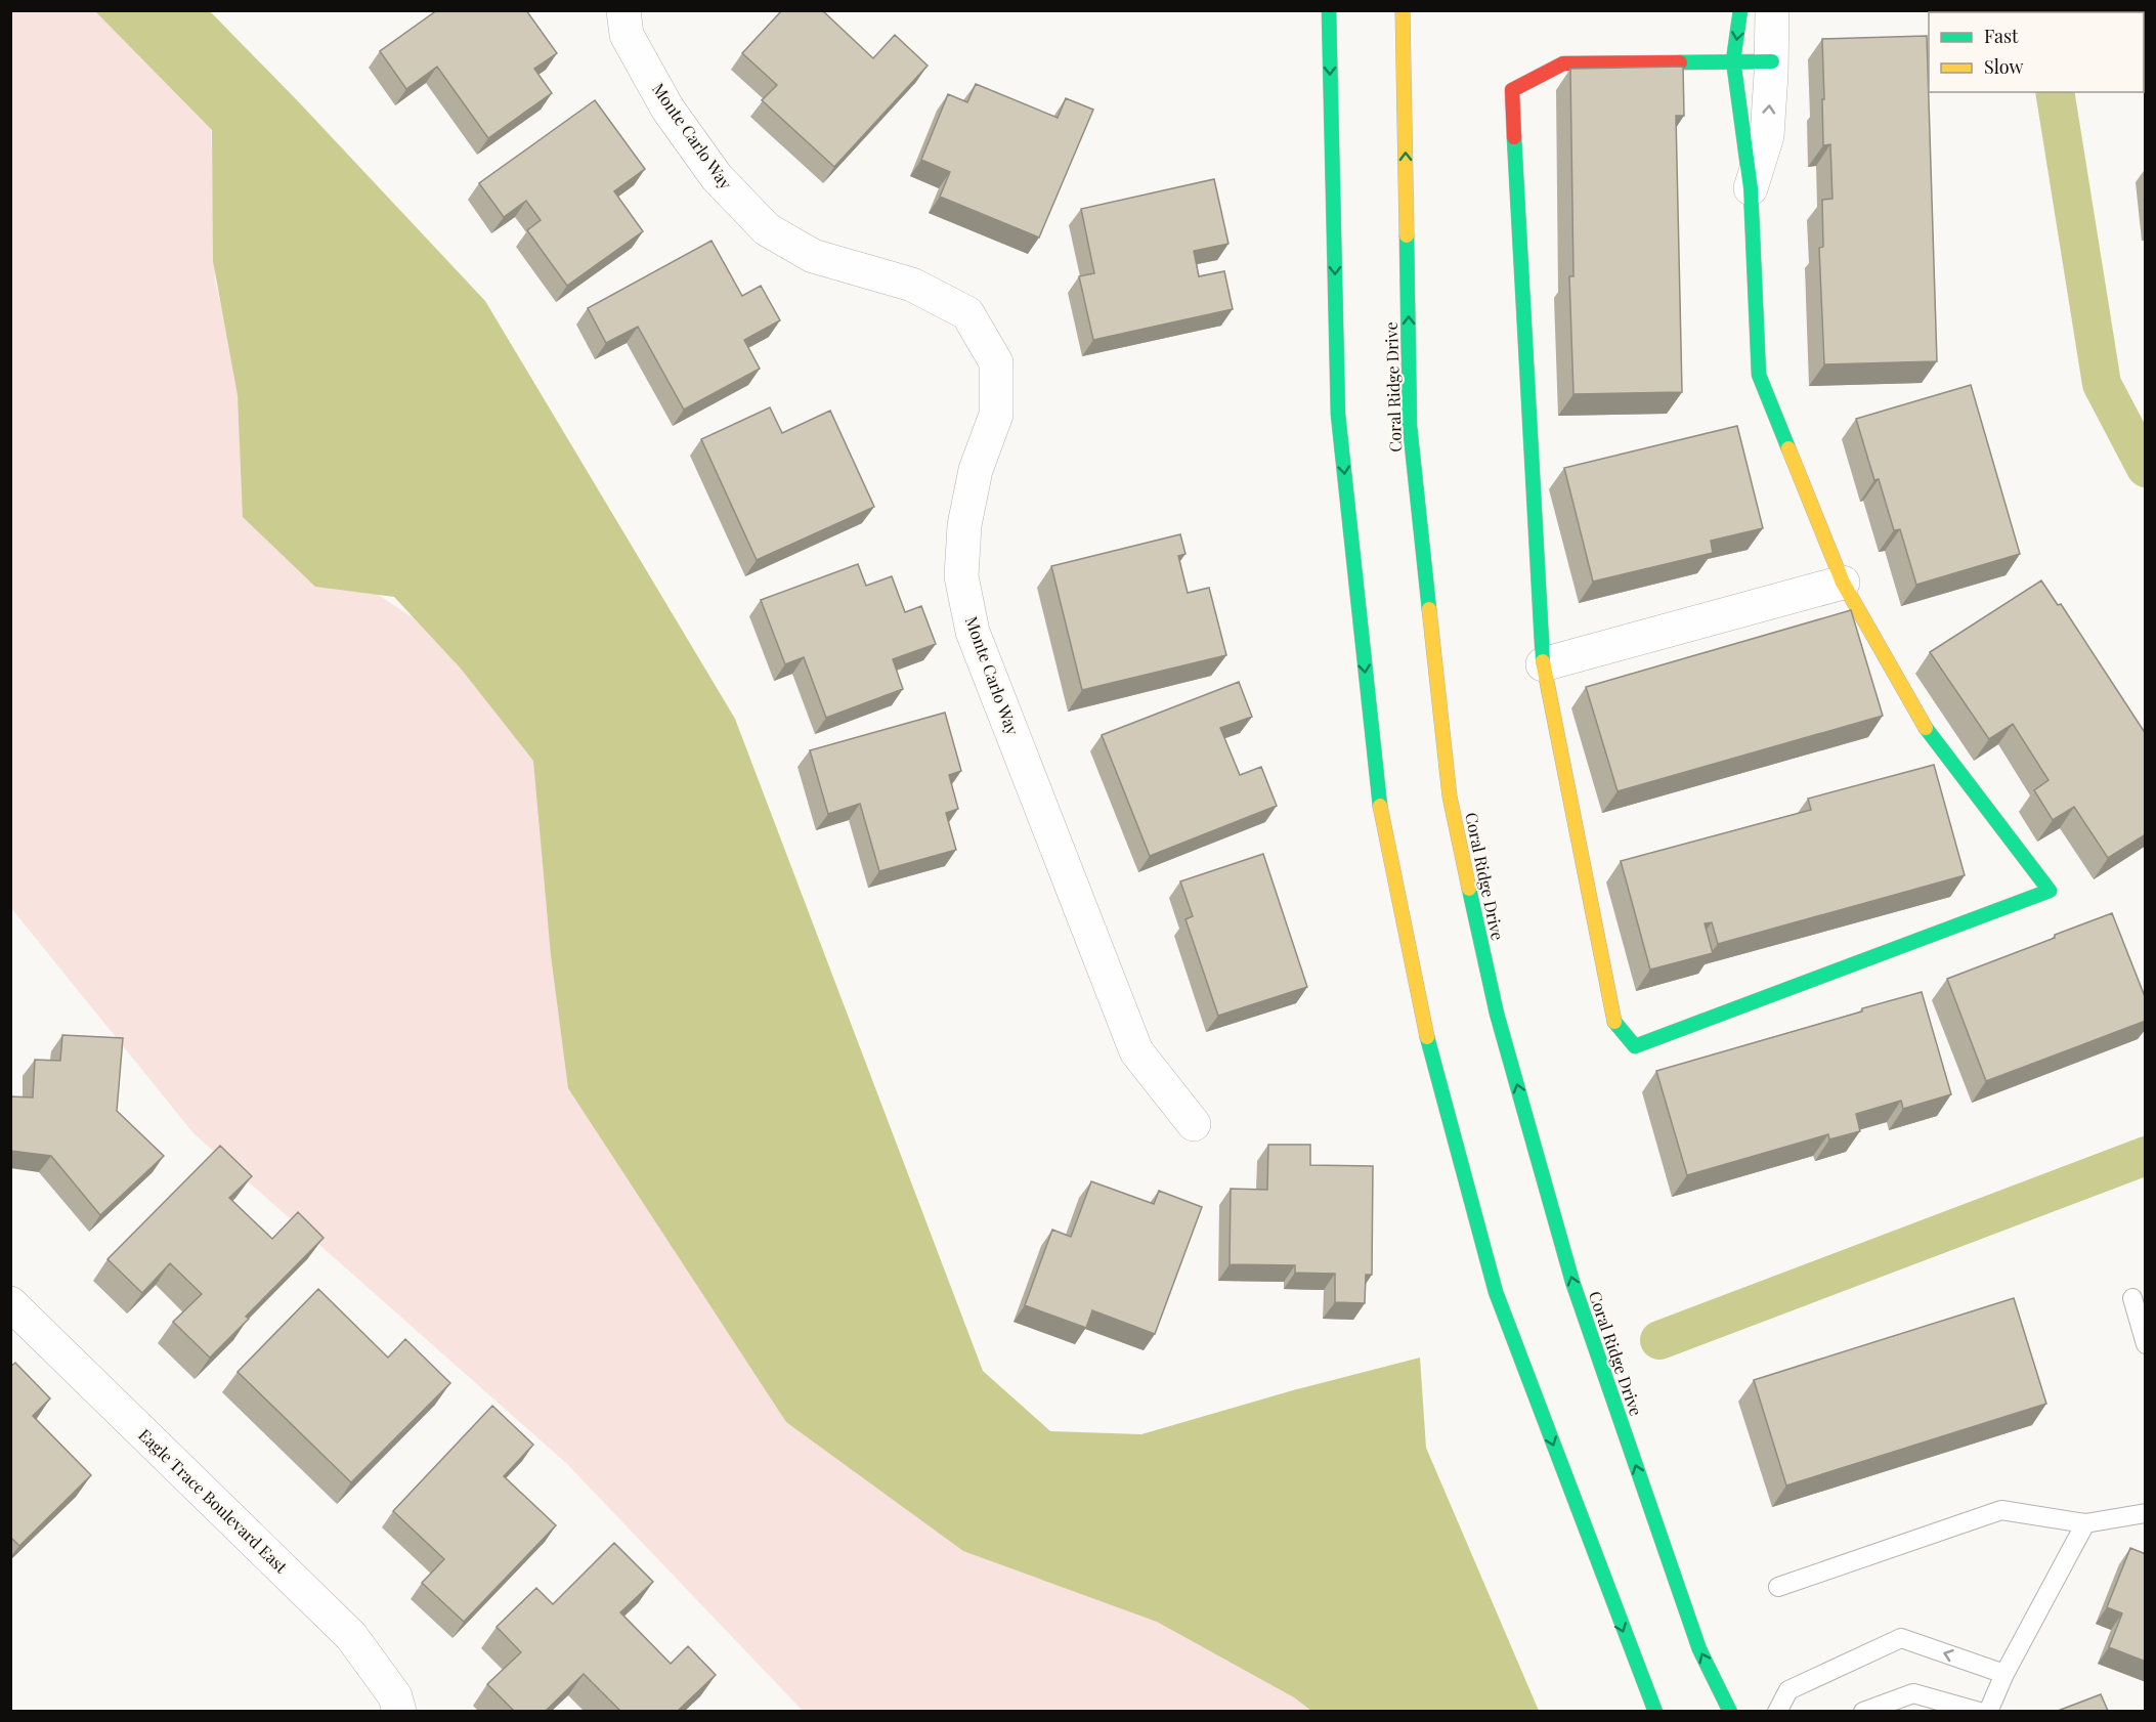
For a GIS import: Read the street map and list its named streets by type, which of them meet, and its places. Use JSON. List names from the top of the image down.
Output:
{
  "streets": {
    "main road": ["Coral Ridge Drive"],
    "street": ["Monte Carlo Way", "Eagle Trace Boulevard East"]
  },
  "legend": ["Fast", "Slow"]
}
